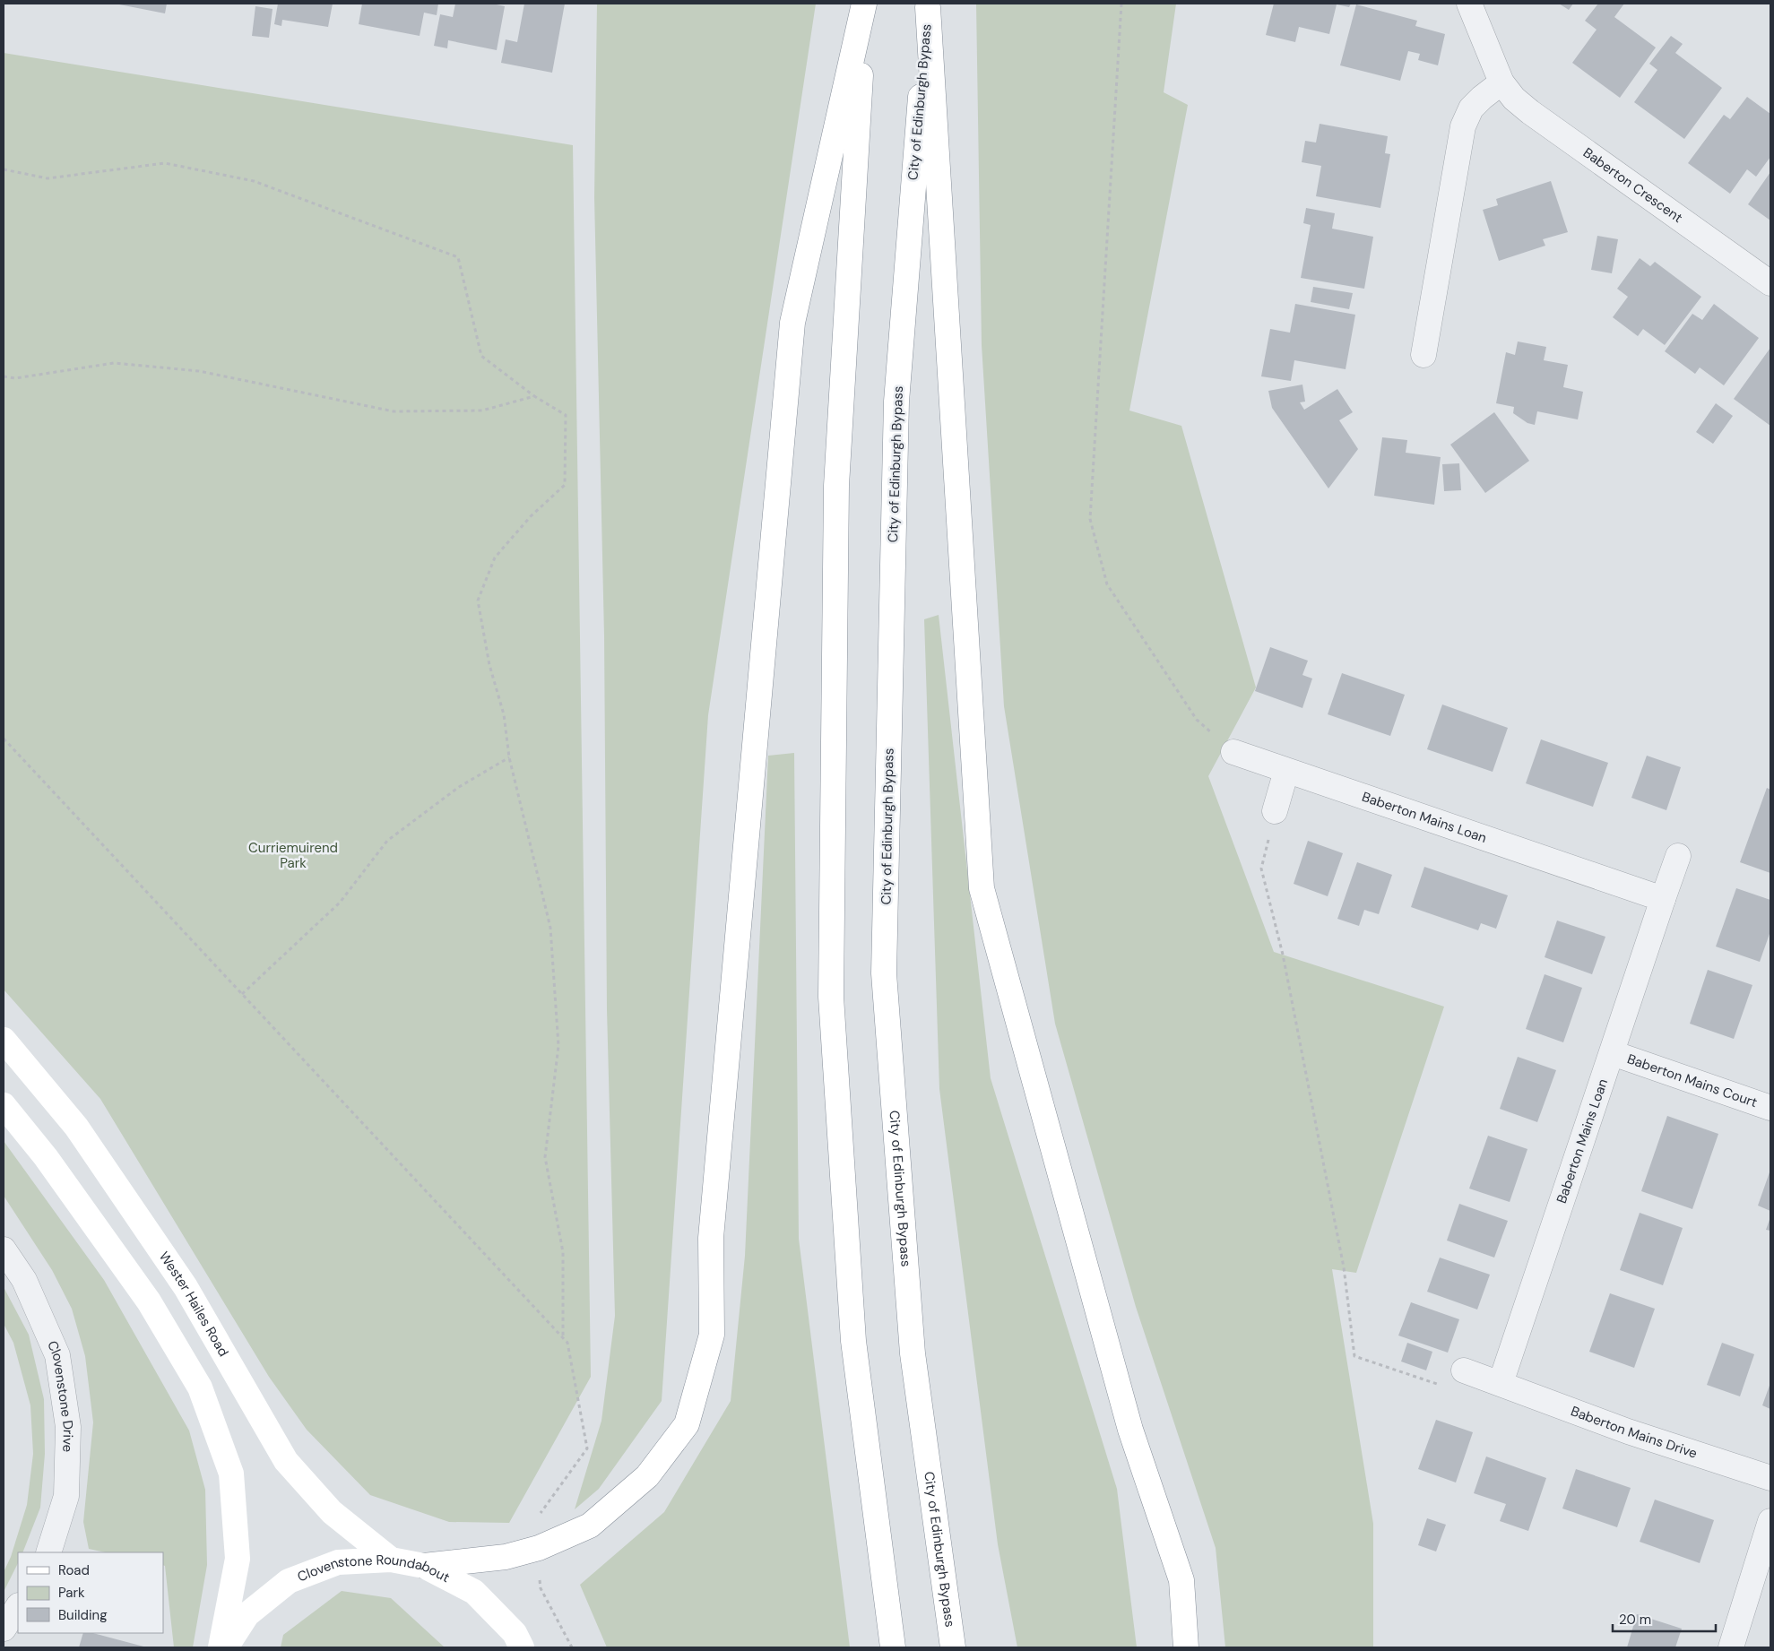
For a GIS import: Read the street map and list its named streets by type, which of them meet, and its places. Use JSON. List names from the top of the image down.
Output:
{
  "streets": {
    "main road": ["City of Edinburgh Bypass", "Wester Hailes Road", "Clovenstone Roundabout"],
    "street": [
      "Baberton Crescent",
      "Baberton Mains Loan",
      "Baberton Mains Court",
      "Clovenstone Drive",
      "Baberton Mains Drive"
    ]
  },
  "crossings": [
    ["Baberton Mains Loan", "Baberton Mains Court"],
    ["Baberton Mains Loan", "Baberton Mains Drive"],
    ["Wester Hailes Road", "Clovenstone Roundabout"]
  ],
  "parks": ["Curriemuirend Park"],
  "legend": ["Road", "Park", "Building"],
  "scale_bar": "20 m"
}
